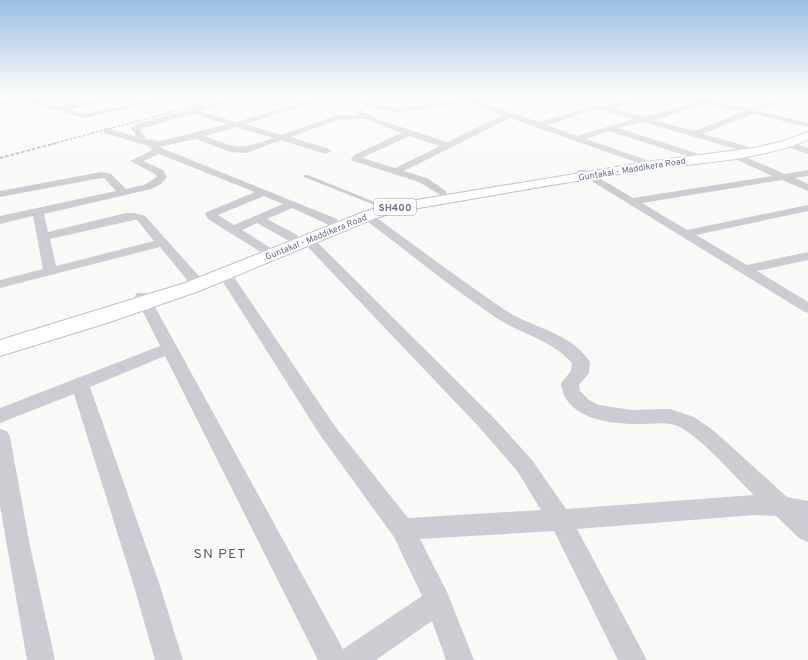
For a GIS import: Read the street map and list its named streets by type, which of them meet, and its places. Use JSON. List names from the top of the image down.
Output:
{
  "streets": {
    "main road": ["Guntakal - Maddikera Road", "SH400"]
  },
  "districts": ["SN PET"]
}
